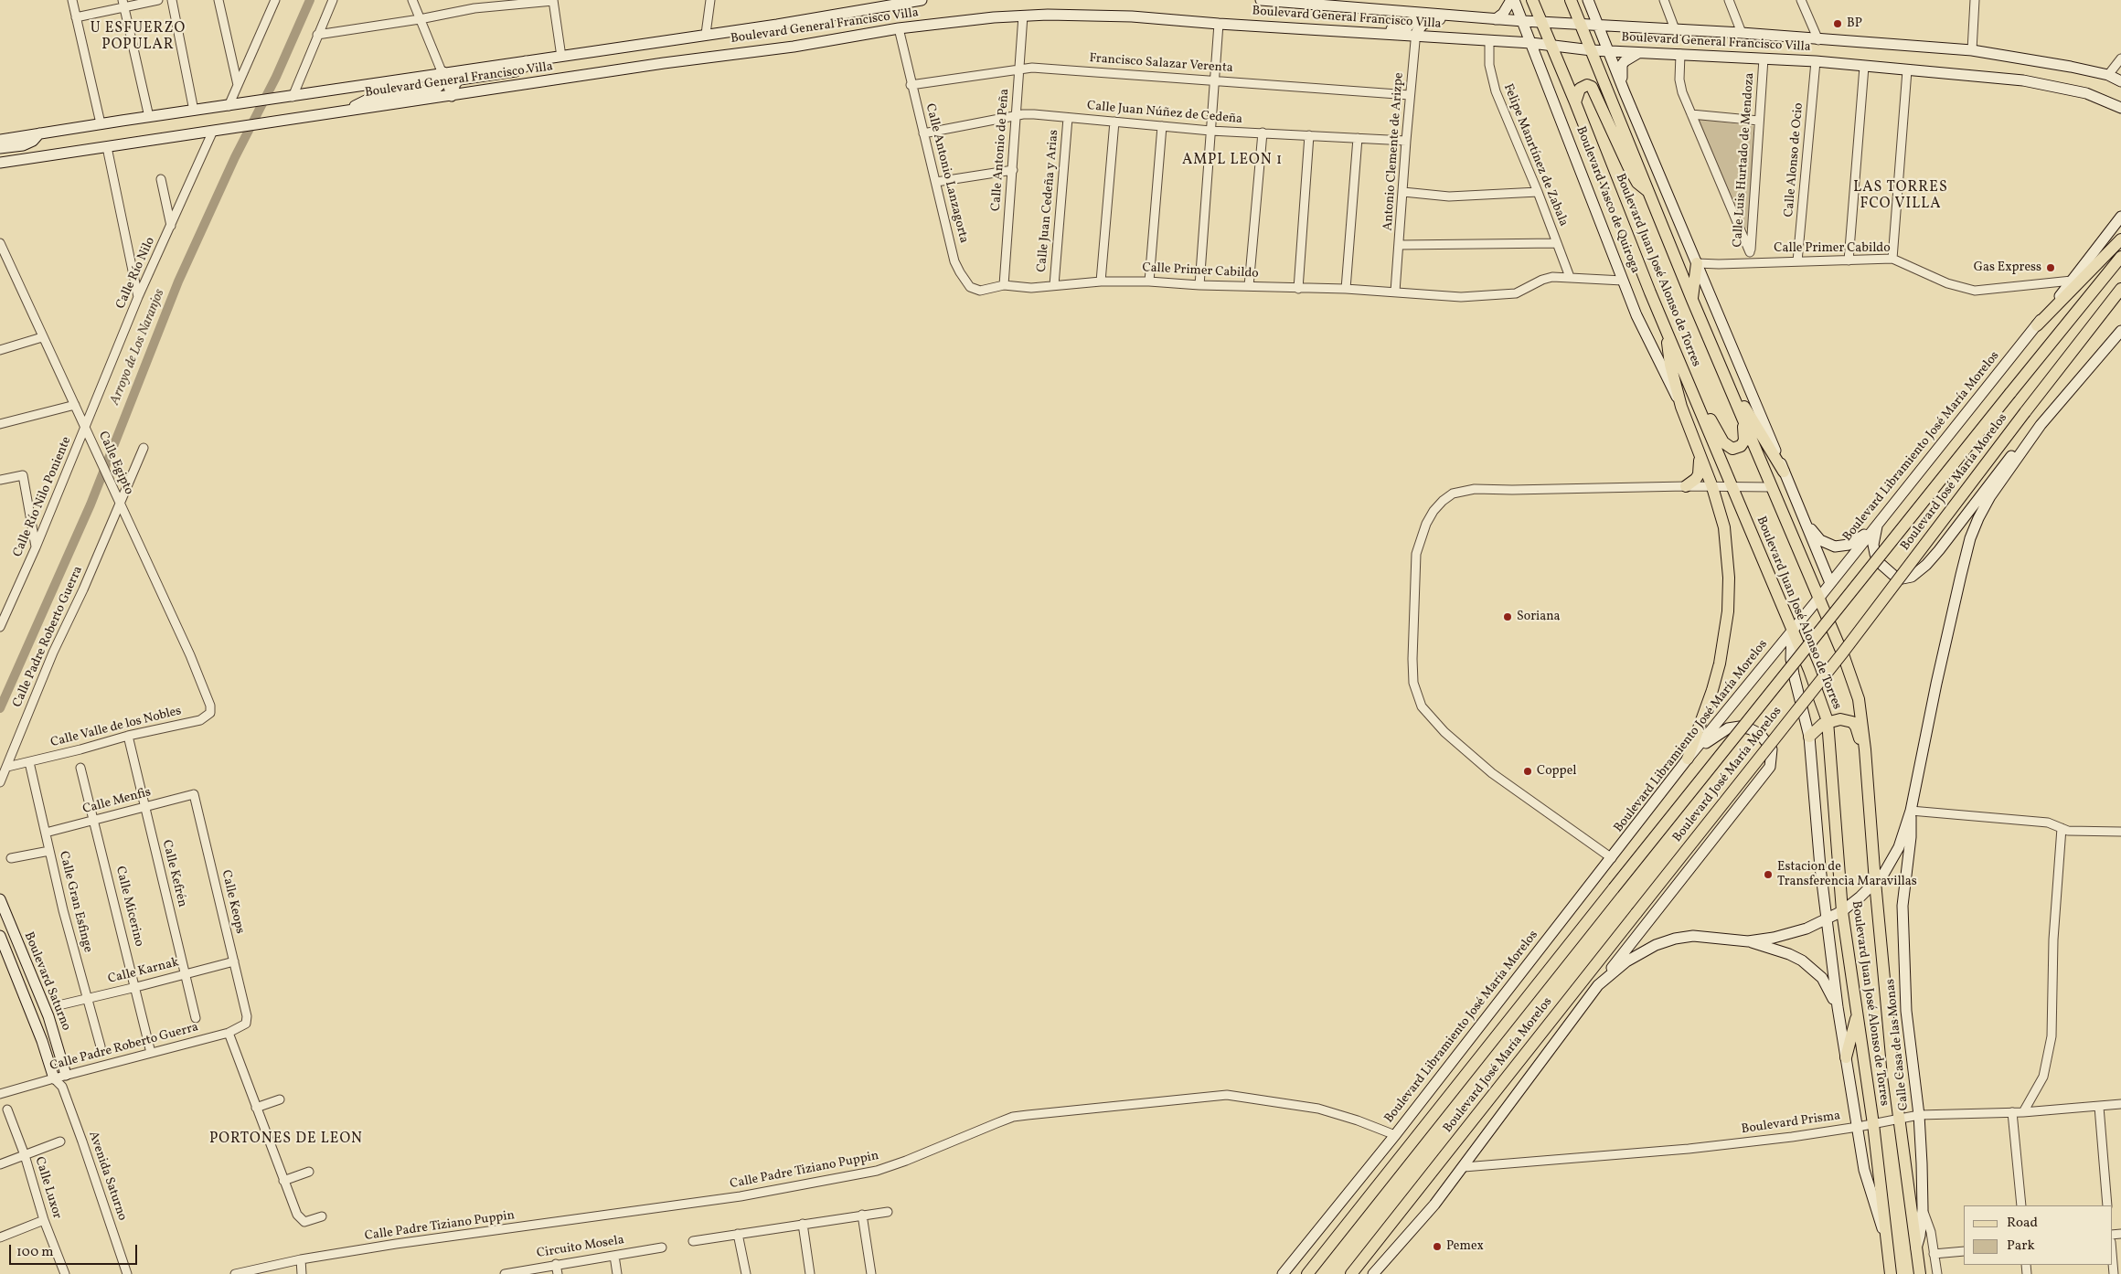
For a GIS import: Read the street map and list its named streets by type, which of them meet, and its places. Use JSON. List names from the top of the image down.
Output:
{
  "streets": {
    "main road": ["Boulevard Juan José Alonso de Torres", "Boulevard José María Morelos"],
    "street": [
      "Boulevard General Francisco Villa",
      "Francisco Salazar Verenta",
      "Calle Juan Núñez de Cedeña",
      "Calle Antonio de Peña",
      "Antonio Clemente de Arizpe",
      "Felipe Manrtínez de Zabala",
      "Calle Luis Hurtado de Mendoza",
      "Calle Alonso de Ocio",
      "Calle Antonio Lanzagorta",
      "Boulevard Vasco de Quiroga",
      "Calle Juan Cedeña y Arias",
      "Calle Primer Cabildo",
      "Calle Río Nilo",
      "Boulevard Libramiento José María Morelos",
      "Calle Egipto",
      "Calle Río Nilo Poniente",
      "Calle Padre Roberto Guerra",
      "Calle Valle de los Nobles",
      "Calle Menfis",
      "Calle Kefrén",
      "Calle Gran Esfinge",
      "Calle Keops",
      "Calle Micerino",
      "Calle Karnak",
      "Boulevard Saturno",
      "Calle Casa de las Monas",
      "Boulevard Prisma",
      "Calle Padre Tiziano Puppin",
      "Avenida Saturno",
      "Calle Luxor",
      "Circuito Mosela"
    ]
  },
  "crossings": [
    ["Boulevard General Francisco Villa", "Calle Antonio de Peña"],
    ["Boulevard General Francisco Villa", "Antonio Clemente de Arizpe"],
    ["Boulevard General Francisco Villa", "Felipe Manrtínez de Zabala"],
    ["Boulevard General Francisco Villa", "Calle Luis Hurtado de Mendoza"],
    ["Boulevard General Francisco Villa", "Calle Alonso de Ocio"],
    ["Boulevard General Francisco Villa", "Calle Antonio Lanzagorta"],
    ["Boulevard General Francisco Villa", "Boulevard Vasco de Quiroga"],
    ["Boulevard General Francisco Villa", "Boulevard Juan José Alonso de Torres"],
    ["Boulevard General Francisco Villa", "Calle Río Nilo"],
    ["Francisco Salazar Verenta", "Calle Antonio de Peña"],
    ["Francisco Salazar Verenta", "Antonio Clemente de Arizpe"],
    ["Francisco Salazar Verenta", "Calle Antonio Lanzagorta"],
    ["Calle Juan Núñez de Cedeña", "Calle Antonio de Peña"],
    ["Calle Juan Núñez de Cedeña", "Antonio Clemente de Arizpe"],
    ["Calle Juan Núñez de Cedeña", "Calle Antonio Lanzagorta"],
    ["Calle Juan Núñez de Cedeña", "Calle Juan Cedeña y Arias"],
    ["Calle Antonio de Peña", "Calle Antonio Lanzagorta"],
    ["Calle Antonio de Peña", "Calle Primer Cabildo"],
    ["Antonio Clemente de Arizpe", "Calle Primer Cabildo"],
    ["Felipe Manrtínez de Zabala", "Calle Primer Cabildo"],
    ["Calle Luis Hurtado de Mendoza", "Calle Primer Cabildo"],
    ["Calle Alonso de Ocio", "Calle Primer Cabildo"],
    ["Calle Antonio Lanzagorta", "Calle Primer Cabildo"],
    ["Boulevard Vasco de Quiroga", "Calle Primer Cabildo"],
    ["Calle Juan Cedeña y Arias", "Calle Primer Cabildo"],
    ["Calle Primer Cabildo", "Boulevard Libramiento José María Morelos"],
    ["Boulevard Juan José Alonso de Torres", "Boulevard Libramiento José María Morelos"],
    ["Boulevard Juan José Alonso de Torres", "Boulevard Prisma"],
    ["Calle Río Nilo", "Calle Egipto"],
    ["Calle Río Nilo", "Calle Río Nilo Poniente"],
    ["Boulevard Libramiento José María Morelos", "Calle Padre Tiziano Puppin"],
    ["Calle Egipto", "Calle Río Nilo Poniente"],
    ["Calle Egipto", "Calle Padre Roberto Guerra"],
    ["Calle Egipto", "Calle Valle de los Nobles"],
    ["Calle Padre Roberto Guerra", "Calle Valle de los Nobles"],
    ["Calle Padre Roberto Guerra", "Calle Keops"],
    ["Calle Padre Roberto Guerra", "Calle Micerino"],
    ["Calle Padre Roberto Guerra", "Boulevard Saturno"],
    ["Calle Padre Roberto Guerra", "Avenida Saturno"],
    ["Calle Valle de los Nobles", "Calle Kefrén"],
    ["Calle Valle de los Nobles", "Calle Gran Esfinge"],
    ["Calle Menfis", "Calle Kefrén"],
    ["Calle Menfis", "Calle Gran Esfinge"],
    ["Calle Menfis", "Calle Keops"],
    ["Calle Menfis", "Calle Micerino"],
    ["Calle Kefrén", "Calle Karnak"],
    ["Calle Gran Esfinge", "Calle Karnak"],
    ["Calle Keops", "Calle Karnak"],
    ["Calle Micerino", "Calle Karnak"],
    ["Boulevard Saturno", "Avenida Saturno"],
    ["Calle Casa de las Monas", "Boulevard Prisma"]
  ],
  "districts": [
    "U ESFUERZO POPULAR",
    "AMPL LEON 1",
    "LAS TORRES FCO VILLA",
    "PORTONES DE LEON"
  ],
  "water": ["Arroyo de Los Naranjos"],
  "places": [
    "BP",
    "Gas Express",
    "Soriana",
    "Coppel",
    "Estacion de Transferencia Maravillas",
    "Pemex"
  ],
  "legend": ["Road", "Park"],
  "scale_bar": "100 m"
}
